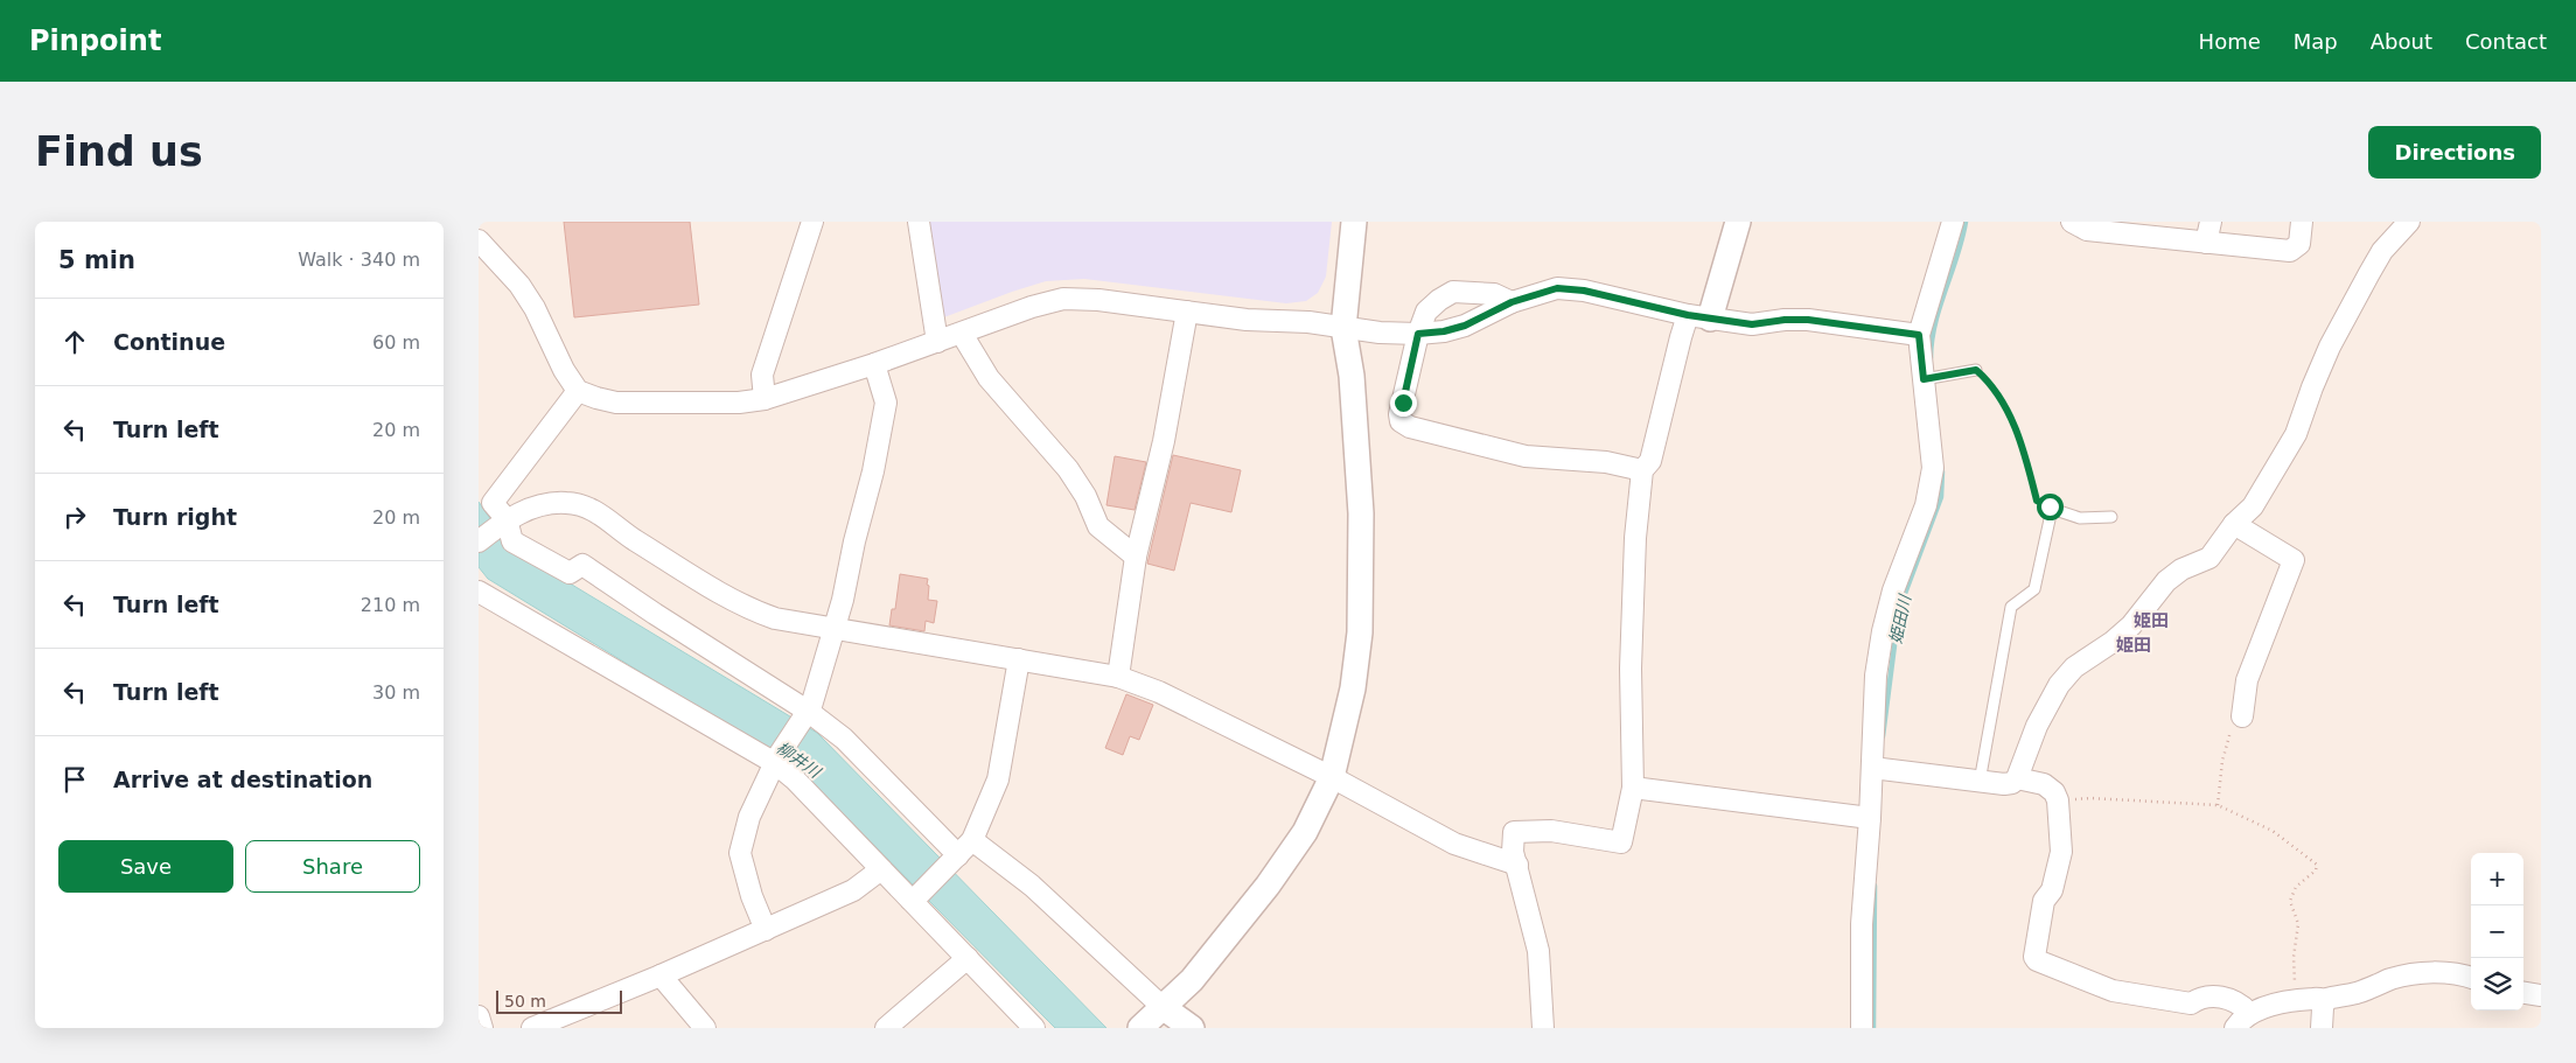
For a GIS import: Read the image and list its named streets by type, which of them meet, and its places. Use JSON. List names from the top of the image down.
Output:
{
  "districts": ["姫田", "姫田"],
  "water": ["姫田川", "柳井川"],
  "scale_bar": "50 m",
  "page": {
    "header": "Pinpoint",
    "nav": [
      "Home",
      "Map",
      "About",
      "Contact"
    ],
    "buttons": [
      "Directions",
      ["Save", "Share"]
    ],
    "title": "Find us",
    "heading": ["5 min", "Walk · 340 m"],
    "list": [
      ["Continue", "60 m"],
      ["Turn left", "20 m"],
      ["Turn right", "20 m"],
      ["Turn left", "210 m"],
      ["Turn left", "30 m"],
      "Arrive at destination"
    ],
    "map_buttons": ["+", "−"],
    "scale": "50 m"
  }
}
